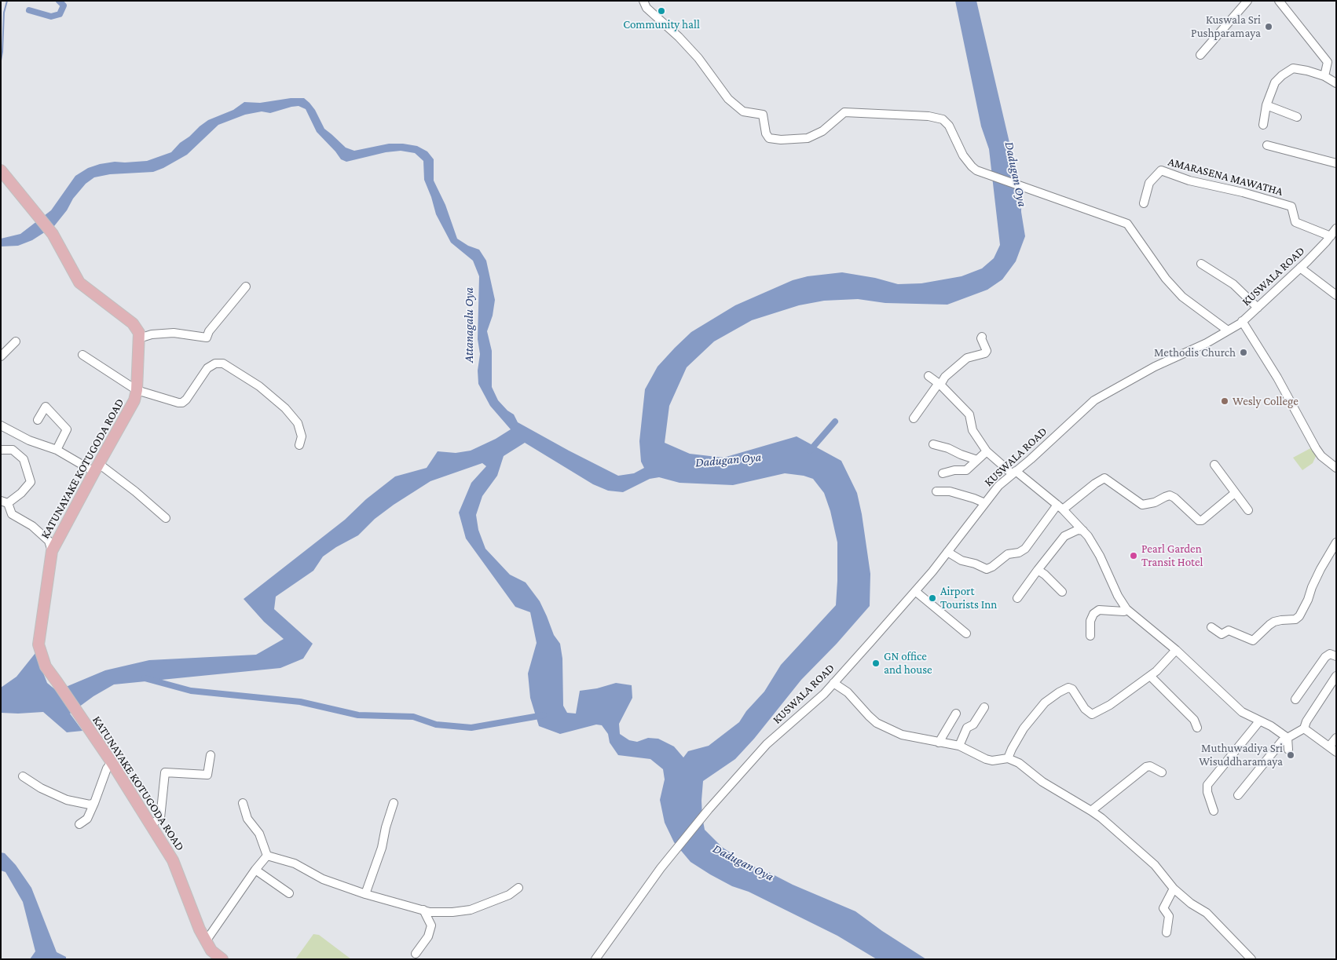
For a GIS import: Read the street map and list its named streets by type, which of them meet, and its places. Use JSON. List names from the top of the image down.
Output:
{
  "streets": {
    "main road": ["KATUNAYAKE KOTUGODA ROAD"],
    "street": ["AMARASENA MAWATHA", "KUSWALA ROAD"]
  },
  "crossings": [
    ["AMARASENA MAWATHA", "KUSWALA ROAD"]
  ],
  "water": ["Dadugan Oya", "Attanagalu Oya"],
  "places": [
    "Community hall",
    "Kuswala Sri Pushparamaya",
    "Methodis Church",
    "Wesly College",
    "Pearl Garden Transit Hotel",
    "Airport Tourists Inn",
    "GN office and house",
    "Muthuwadiya Sri Wisuddharamaya"
  ]
}
